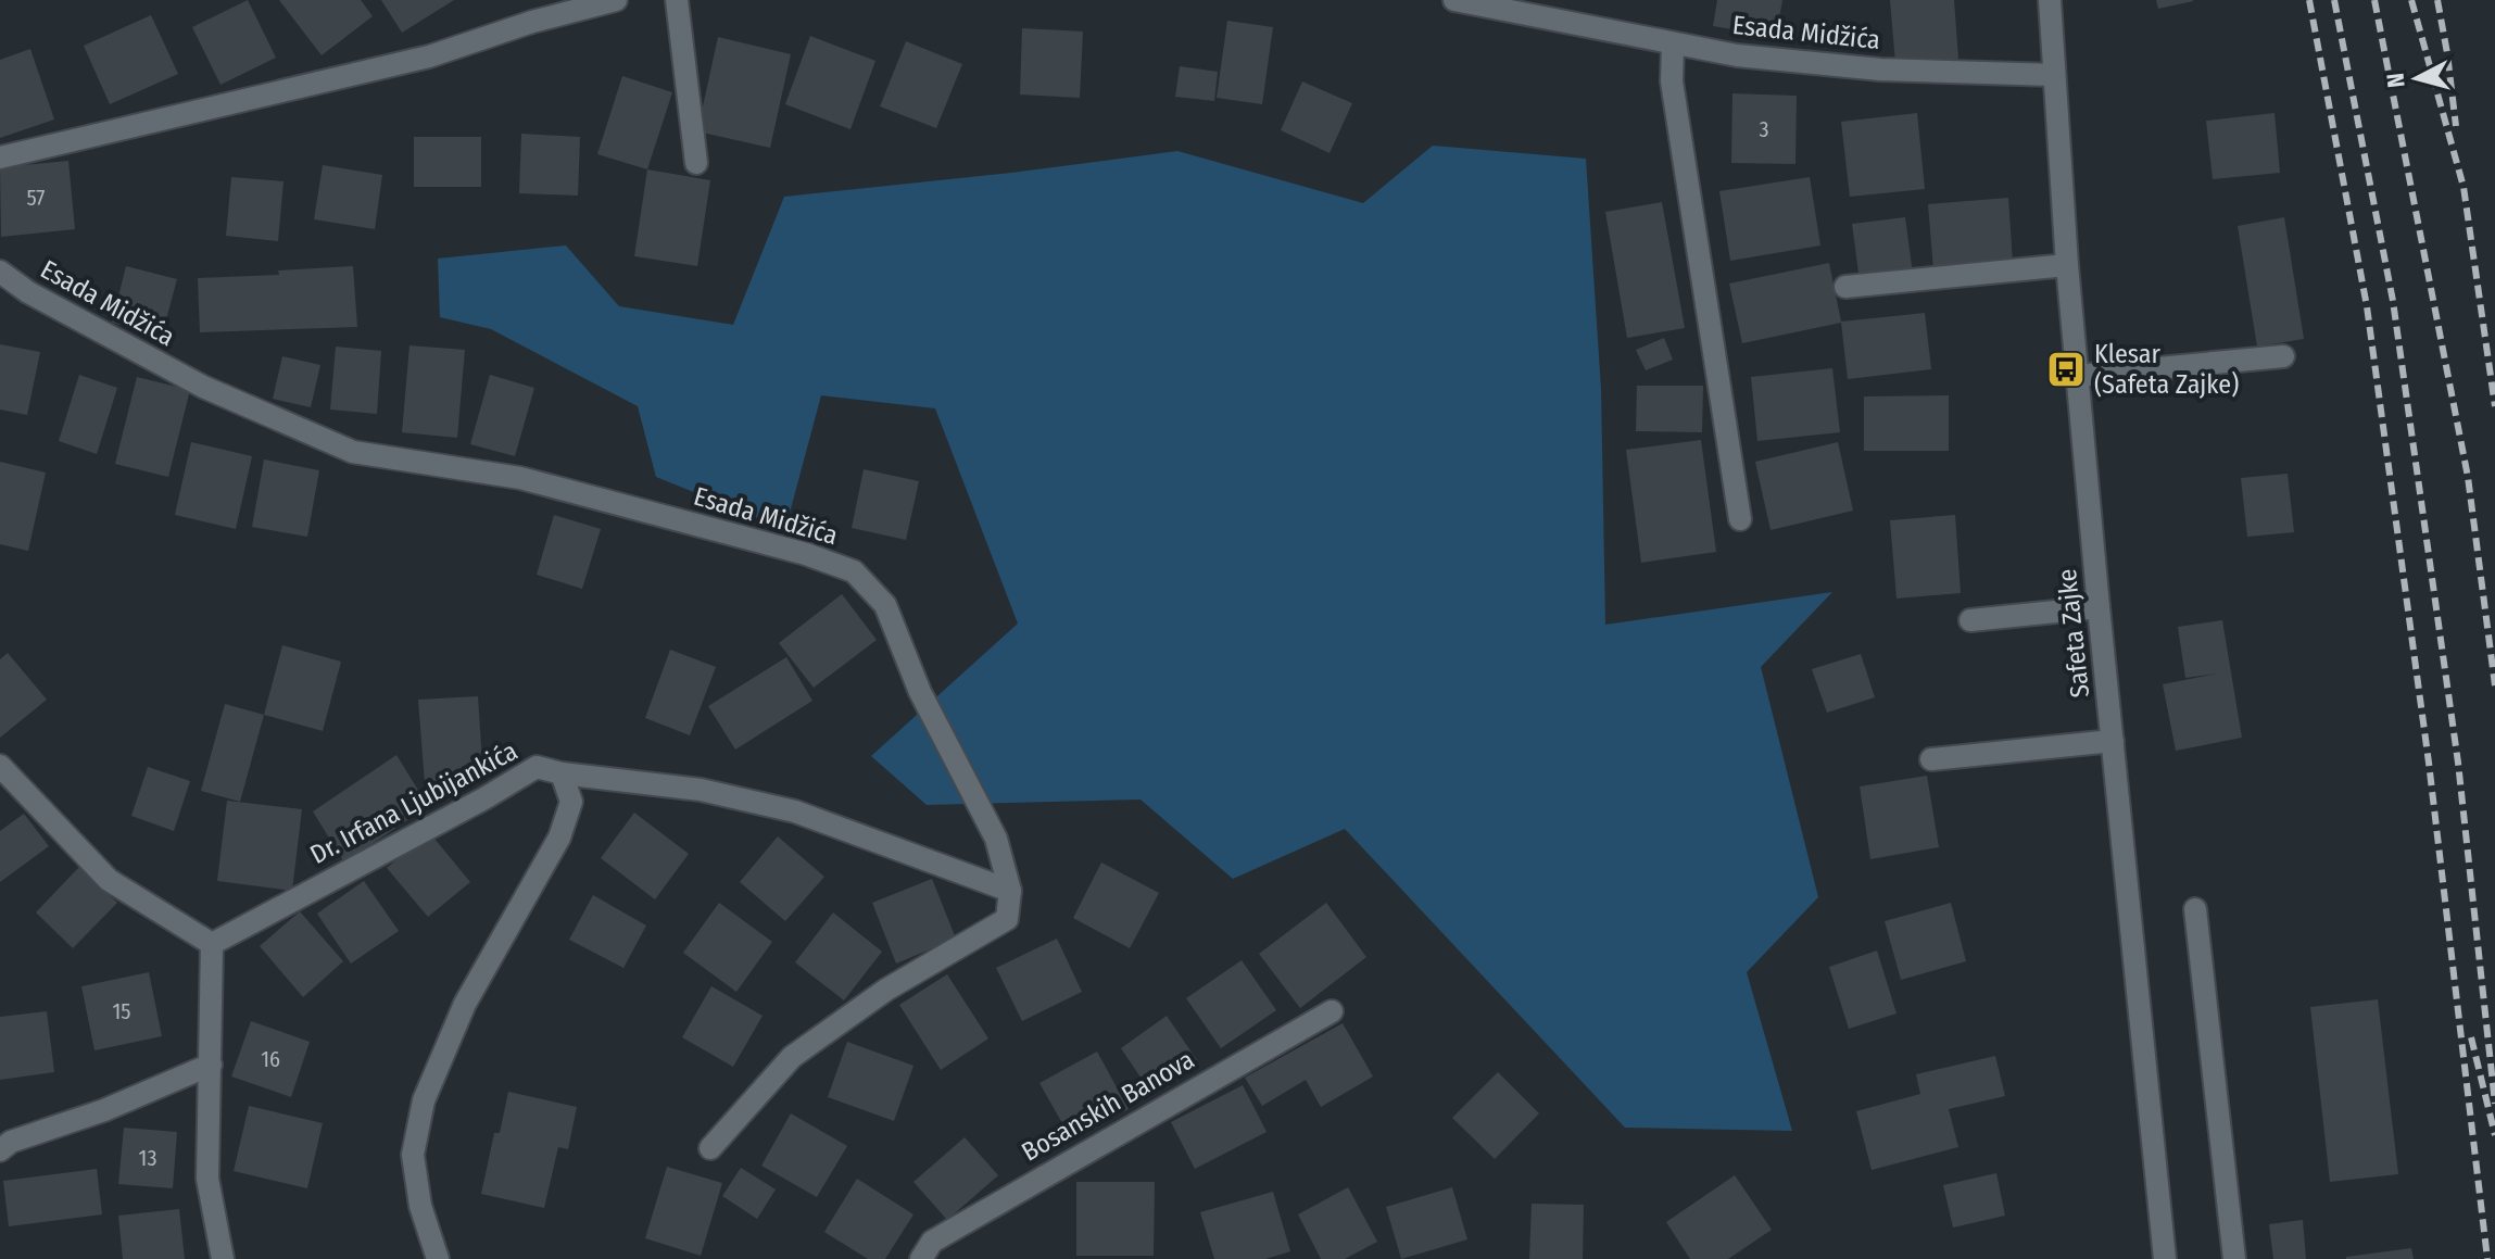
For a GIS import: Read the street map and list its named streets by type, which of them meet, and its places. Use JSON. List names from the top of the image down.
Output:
{
  "streets": {
    "street": [
      "Esada Midžića",
      "Safeta Zajke",
      "Dr. Irfana Ljubijankića",
      "Bosanskih Banova"
    ]
  },
  "crossings": [
    ["Esada Midžića", "Safeta Zajke"],
    ["Esada Midžića", "Dr. Irfana Ljubijankića"]
  ],
  "places": {
    "bus stop": ["Klesar (Safeta Zajke)"]
  },
  "house_numbers": [
    "3",
    "57",
    "15",
    "16",
    "13"
  ],
  "north": "left"
}
